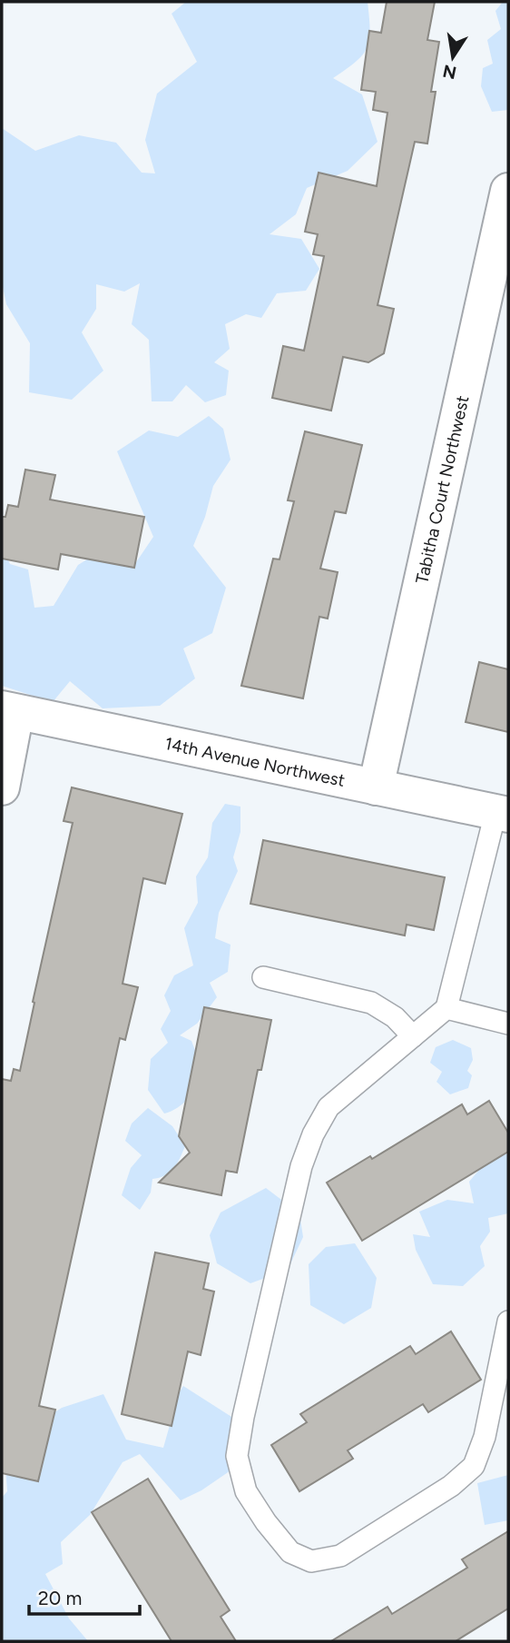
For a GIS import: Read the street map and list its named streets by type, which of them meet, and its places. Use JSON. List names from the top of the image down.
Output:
{
  "streets": {
    "street": ["Tabitha Court Northwest", "14th Avenue Northwest"]
  },
  "crossings": [
    ["Tabitha Court Northwest", "14th Avenue Northwest"]
  ],
  "scale_bar": "20 m",
  "north": "bottom"
}
